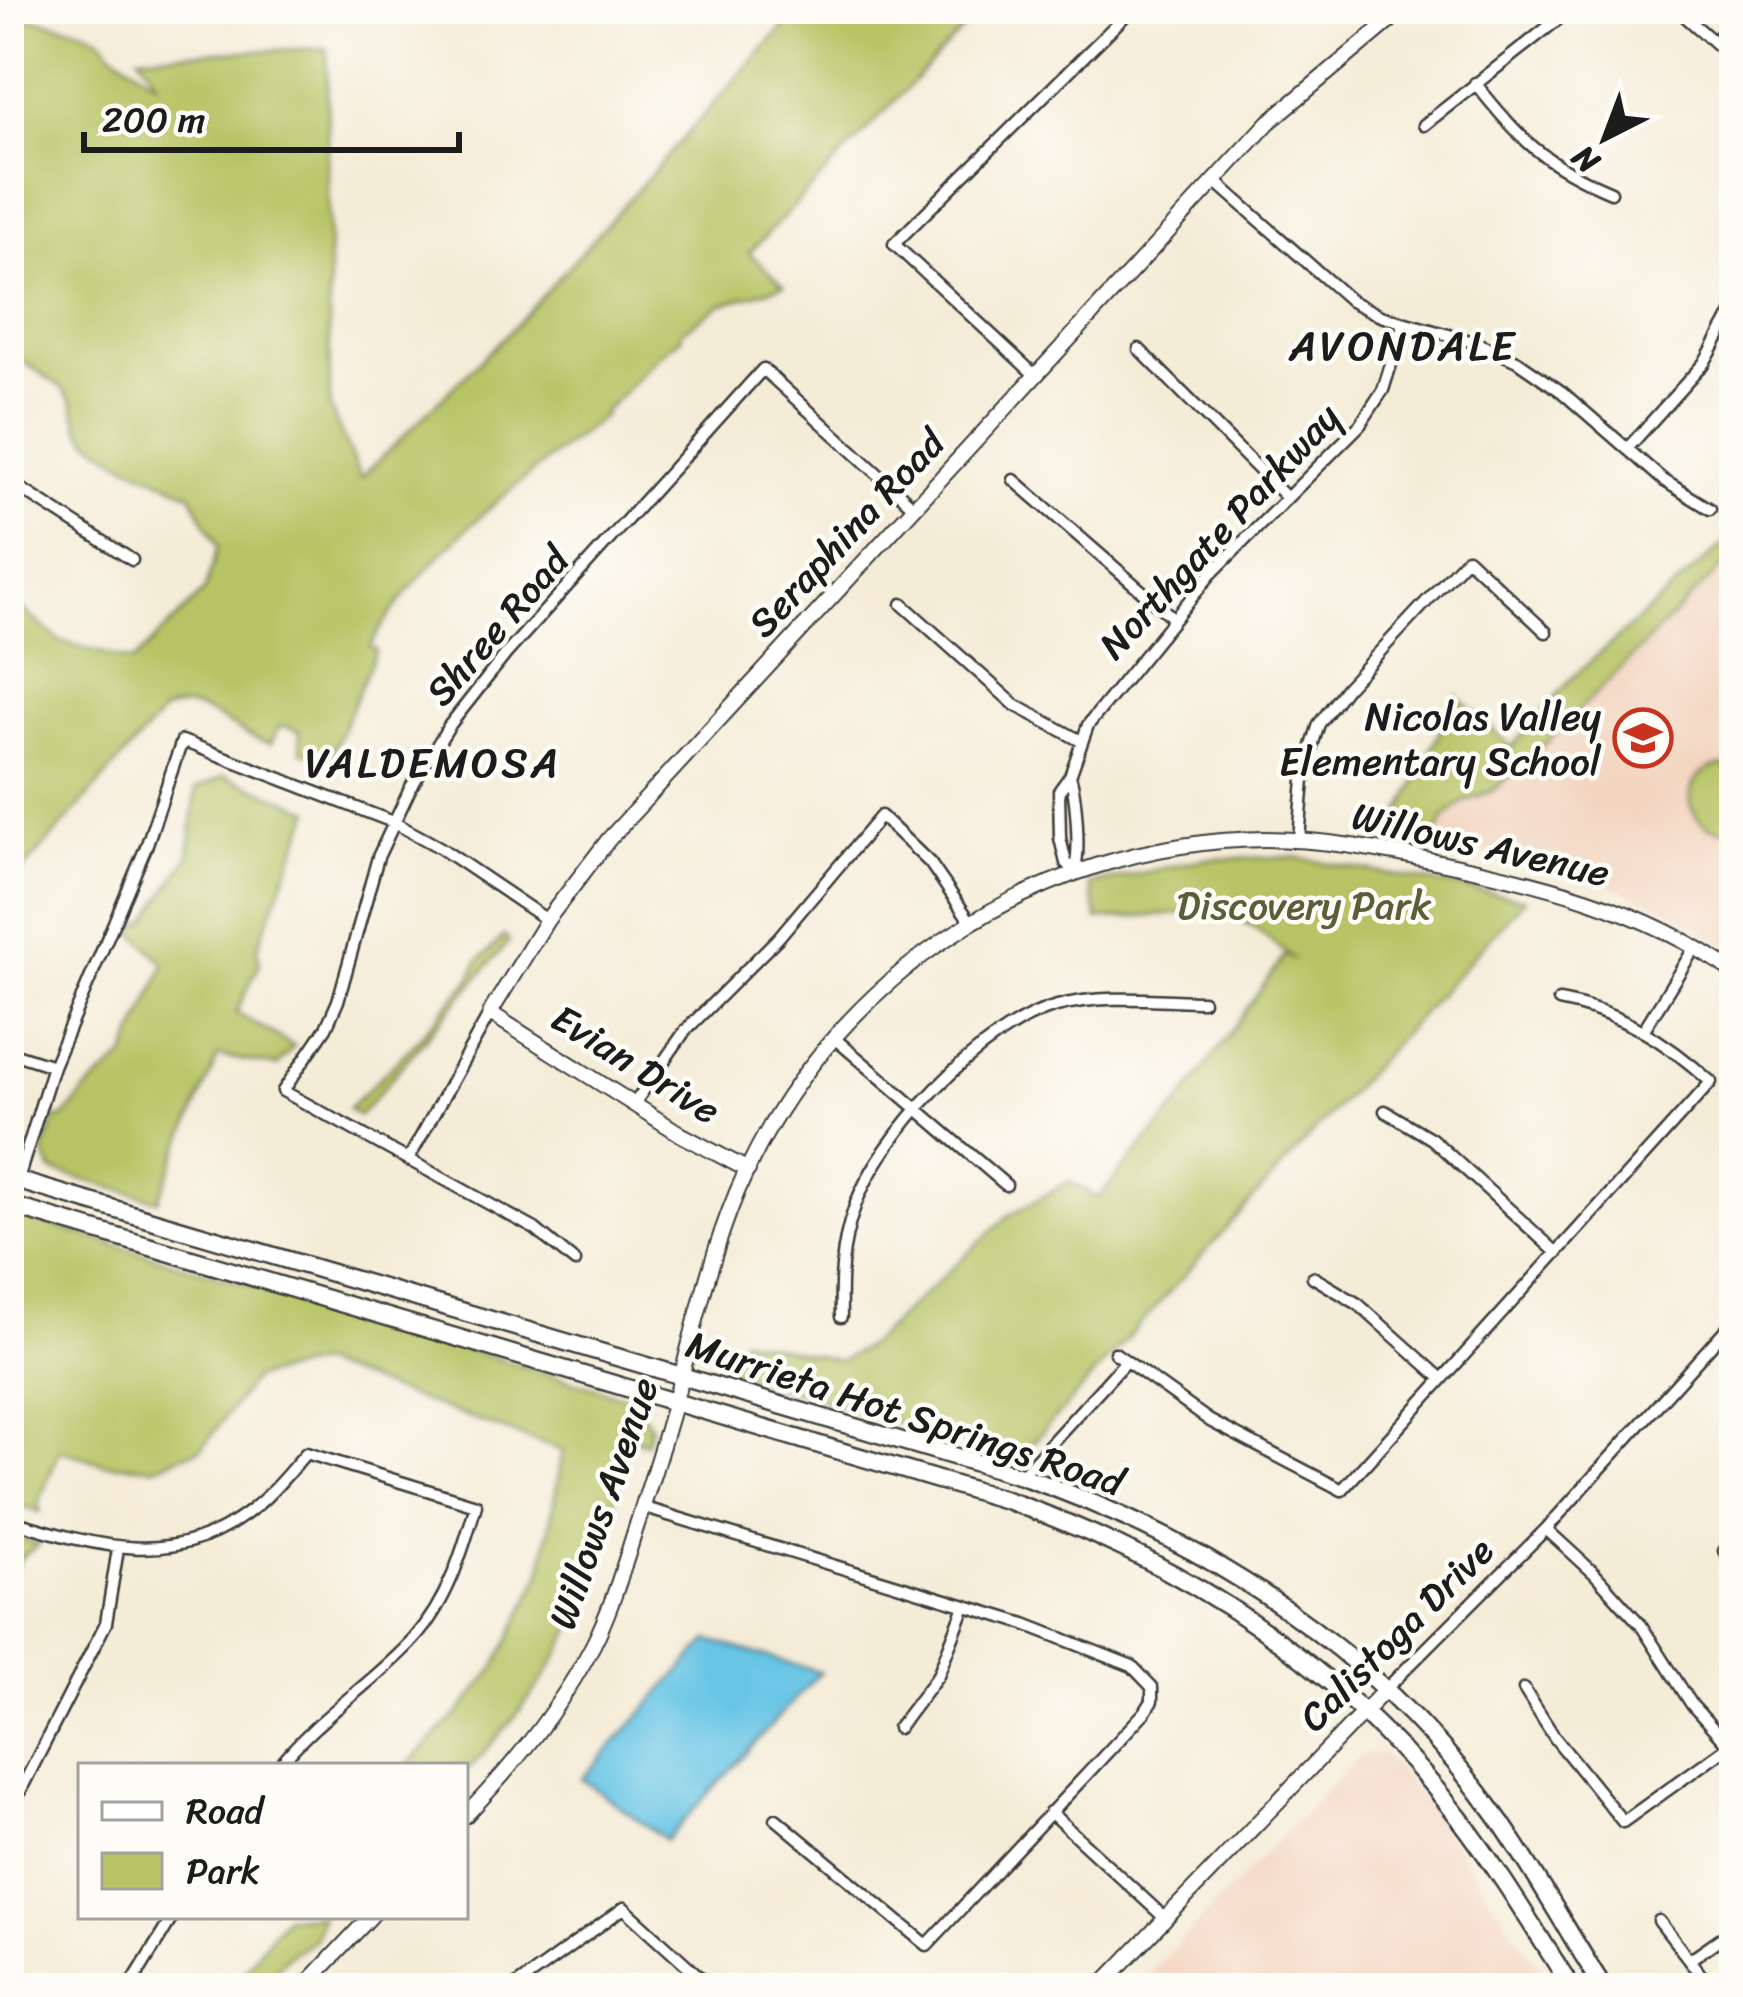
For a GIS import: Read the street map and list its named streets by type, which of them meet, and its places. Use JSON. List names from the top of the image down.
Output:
{
  "streets": {
    "main road": ["Murrieta Hot Springs Road"],
    "street": [
      "Northgate Parkway",
      "Seraphina Road",
      "Shree Road",
      "Willows Avenue",
      "Evian Drive",
      "Calistoga Drive"
    ]
  },
  "crossings": [
    ["Northgate Parkway", "Willows Avenue"],
    ["Seraphina Road", "Shree Road"],
    ["Seraphina Road", "Evian Drive"],
    ["Willows Avenue", "Evian Drive"],
    ["Willows Avenue", "Murrieta Hot Springs Road"],
    ["Murrieta Hot Springs Road", "Calistoga Drive"]
  ],
  "districts": ["AVONDALE", "VALDEMOSA"],
  "parks": ["Discovery Park"],
  "places": {
    "school or university": ["Nicolas Valley Elementary School"]
  },
  "legend": ["Road", "Park"],
  "scale_bar": "200 m",
  "north": "bottom left"
}
